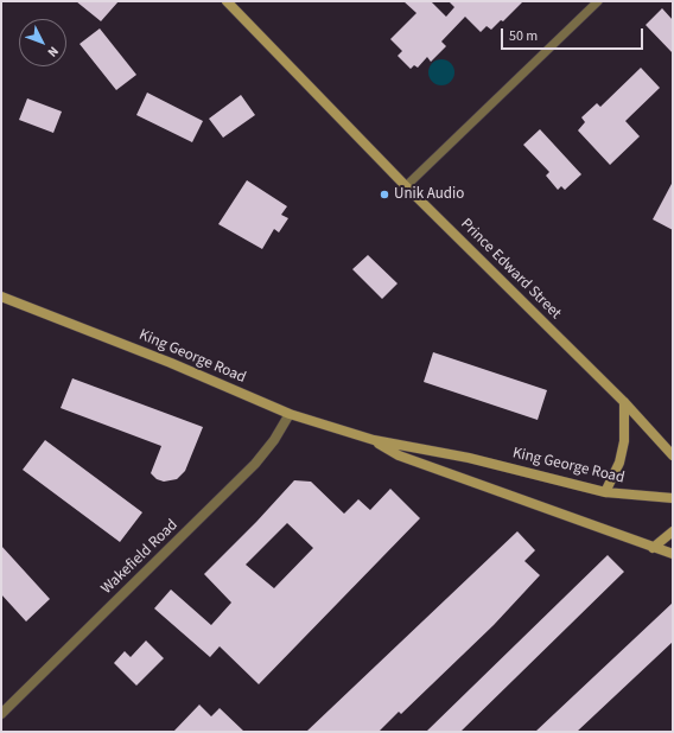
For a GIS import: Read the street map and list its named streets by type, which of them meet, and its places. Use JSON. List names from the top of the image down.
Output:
{
  "streets": {
    "main road": ["Prince Edward Street", "King George Road"],
    "street": ["Wakefield Road"]
  },
  "crossings": [
    ["King George Road", "Wakefield Road"]
  ],
  "places": ["Unik Audio"],
  "scale_bar": "50 m",
  "north": "bottom right"
}
